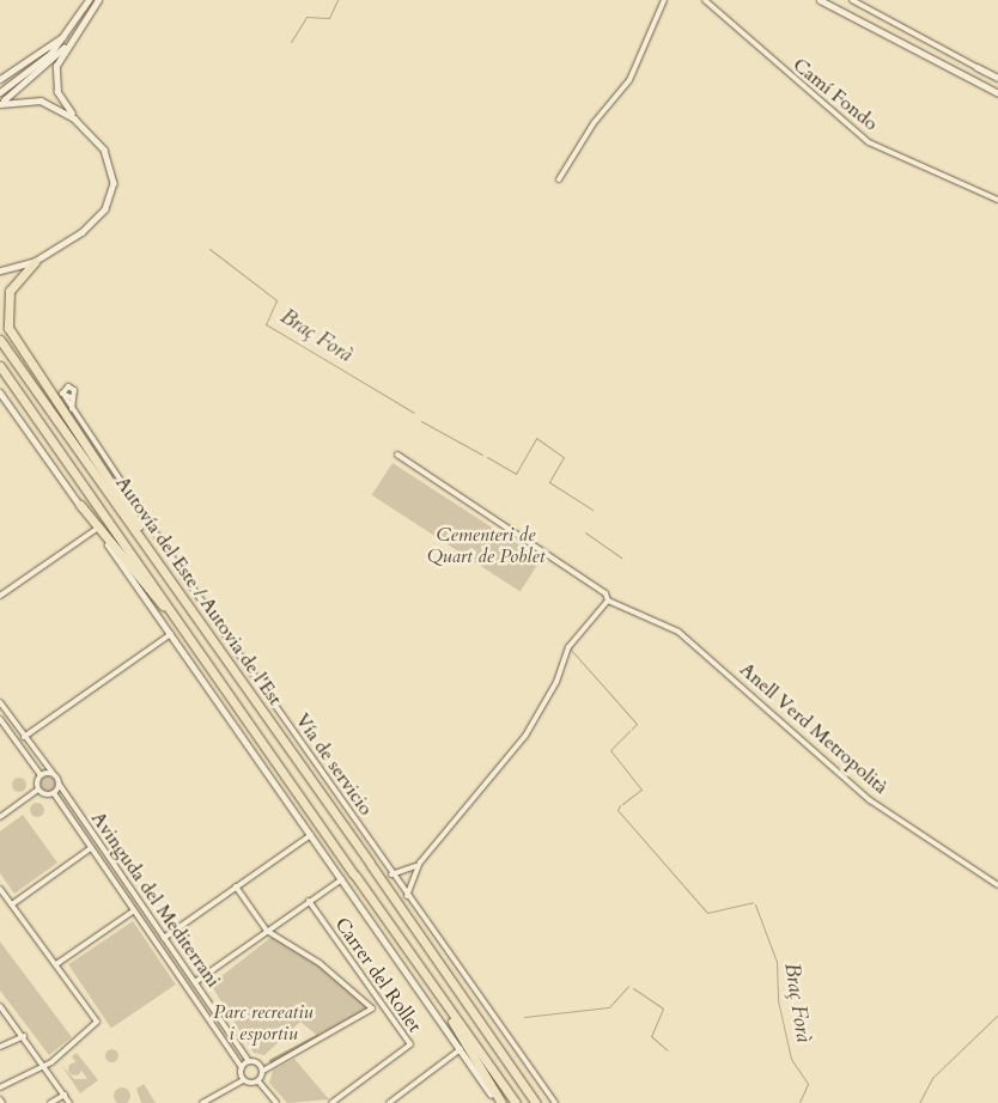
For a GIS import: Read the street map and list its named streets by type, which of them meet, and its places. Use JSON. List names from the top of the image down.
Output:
{
  "streets": {
    "highway": ["Autovía del Este / Autovia de l'Est"],
    "street": [
      "Camí Fondo",
      "Anell Verd Metropolità",
      "Vía de servicio",
      "Avinguda del Mediterrani",
      "Carrer del Rollet"
    ]
  },
  "water": ["Braç Forà"],
  "parks": ["Cementeri de Quart de Poblet", "Parc recreatiu i esportiu"]
}
